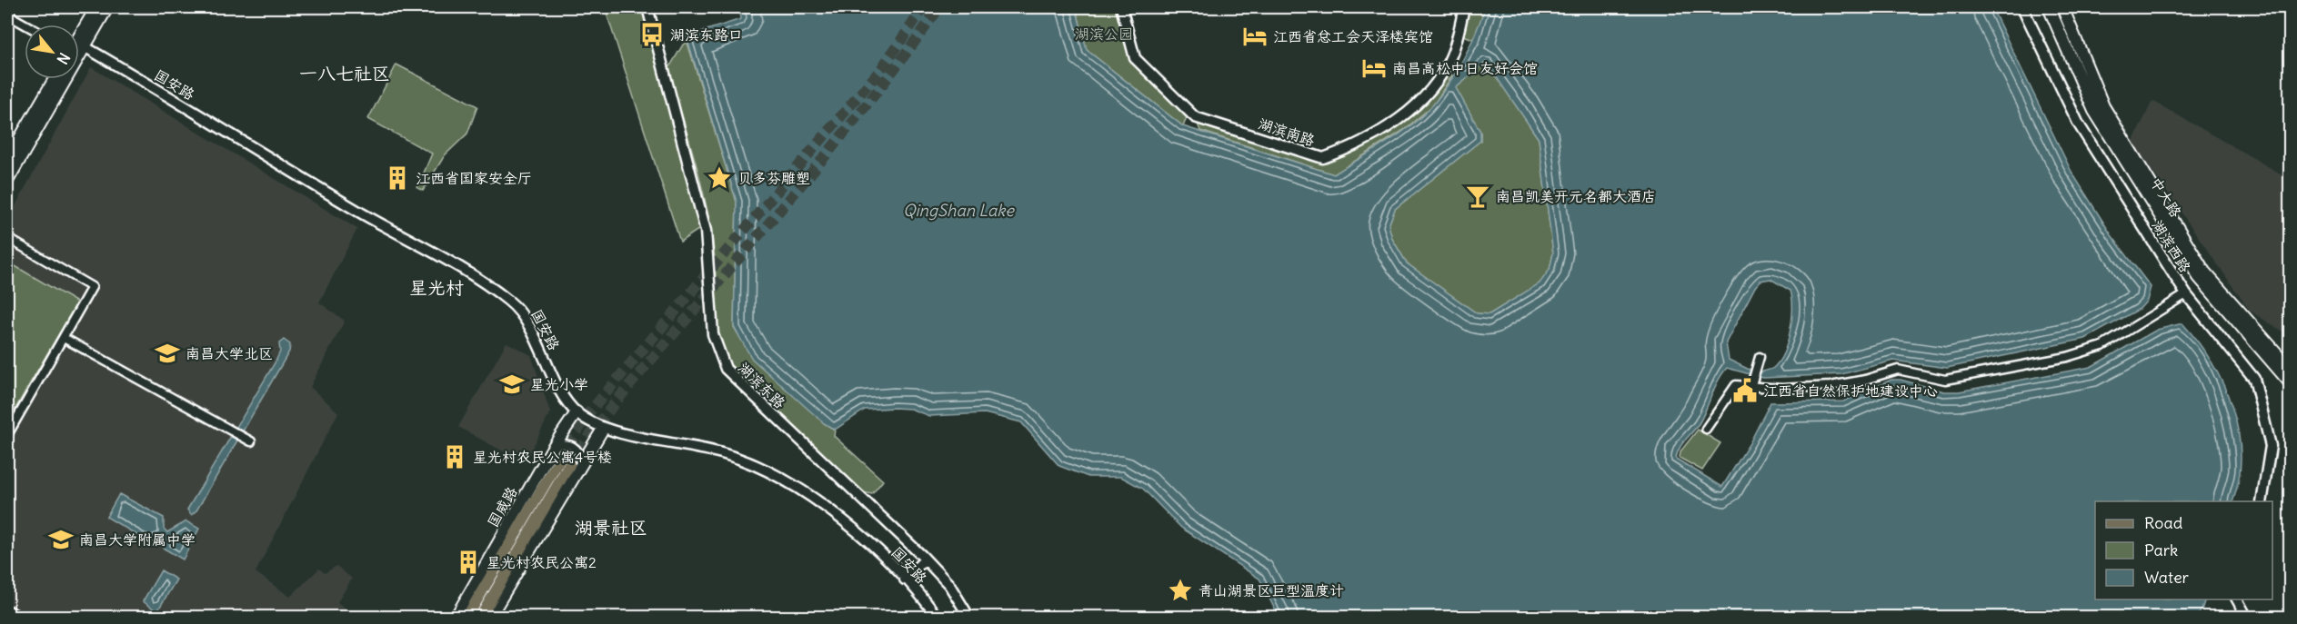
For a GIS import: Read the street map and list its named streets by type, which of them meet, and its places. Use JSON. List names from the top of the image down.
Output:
{
  "streets": {
    "main road": ["中大路", "国威路"],
    "street": [
      "国安路",
      "湖滨南路",
      "湖滨西路",
      "湖滨东路"
    ]
  },
  "crossings": [
    ["国安路", "国威路"]
  ],
  "districts": ["一八七社区", "星光村", "湖景社区"],
  "water": ["QingShan Lake"],
  "parks": ["湖滨公园"],
  "places": {
    "bus stop": ["湖滨东路口"],
    "hotel": ["江西省总工会天泽楼宾馆", "南昌高松中日友好会馆"],
    "building": ["江西省国家安全厅", "星光村农民公寓4号楼", "星光村农民公寓2"],
    "place": ["贝多芬雕塑", "青山湖景区巨型温度计"],
    "bar": ["南昌凯美开元名都大酒店"],
    "school or university": ["南昌大学北区", "星光小学", "南昌大学附属中学"],
    "public building": ["江西省自然保护地建设中心"]
  },
  "legend": ["Road", "Park", "Water"],
  "north": "bottom right"
}
